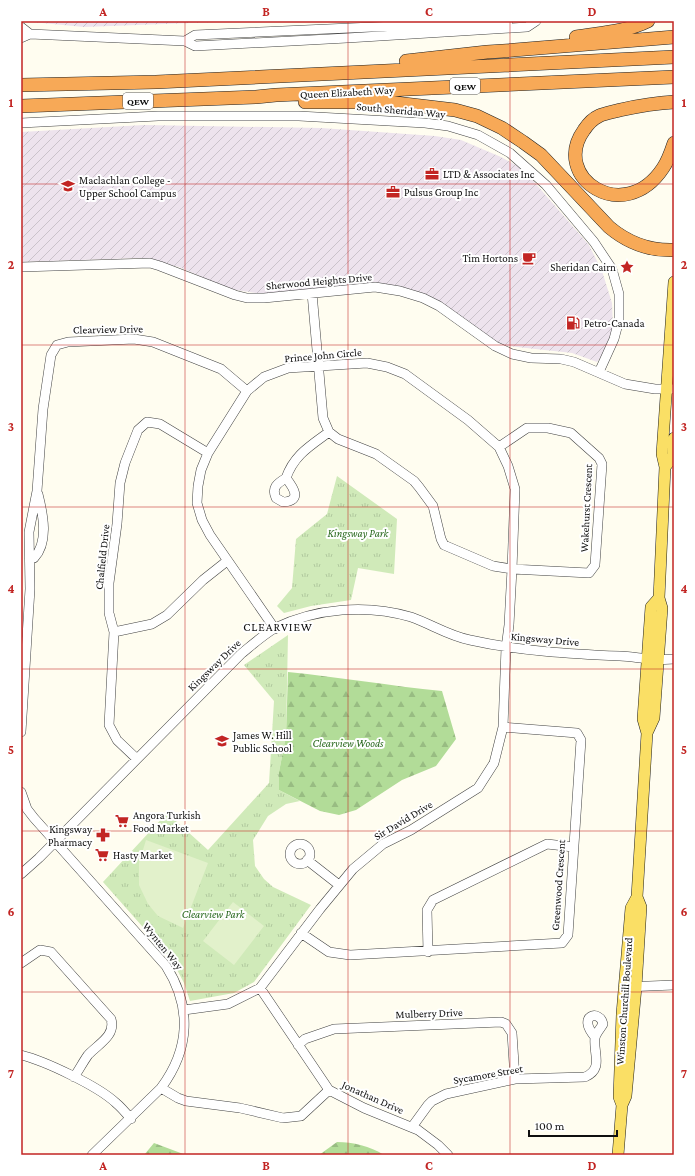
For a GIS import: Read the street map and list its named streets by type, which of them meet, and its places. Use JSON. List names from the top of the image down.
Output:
{
  "streets": {
    "highway": ["QEW", "Queen Elizabeth Way"],
    "main road": ["Winston Churchill Boulevard"],
    "street": [
      "South Sheridan Way",
      "Sherwood Heights Drive",
      "Clearview Drive",
      "Prince John Circle",
      "Wakehurst Crescent",
      "Chalfield Drive",
      "Kingsway Drive",
      "Sir David Drive",
      "Greenwood Crescent",
      "Wynten Way",
      "Mulberry Drive",
      "Sycamore Street",
      "Jonathan Drive"
    ]
  },
  "crossings": [
    ["South Sheridan Way", "Sherwood Heights Drive"],
    ["Sherwood Heights Drive", "Winston Churchill Boulevard"],
    ["Clearview Drive", "Prince John Circle"],
    ["Prince John Circle", "Wakehurst Crescent"],
    ["Prince John Circle", "Chalfield Drive"],
    ["Prince John Circle", "Kingsway Drive"],
    ["Prince John Circle", "Sir David Drive"],
    ["Chalfield Drive", "Kingsway Drive"],
    ["Kingsway Drive", "Sir David Drive"],
    ["Kingsway Drive", "Wynten Way"],
    ["Kingsway Drive", "Winston Churchill Boulevard"],
    ["Sir David Drive", "Greenwood Crescent"],
    ["Sir David Drive", "Wynten Way"],
    ["Sir David Drive", "Jonathan Drive"],
    ["Mulberry Drive", "Sycamore Street"],
    ["Mulberry Drive", "Jonathan Drive"],
    ["Sycamore Street", "Jonathan Drive"]
  ],
  "districts": ["CLEARVIEW"],
  "parks": ["Kingsway Park", "Clearview Woods", "Clearview Park"],
  "places": {
    "office": ["LTD & Associates Inc", "Pulsus Group Inc"],
    "school or university": ["Maclachlan College - Upper School Campus", "James W. Hill Public School"],
    "cafe": ["Tim Hortons"],
    "place": ["Sheridan Cairn"],
    "fuel station": ["Petro-Canada"],
    "supermarket": ["Angora Turkish Food Market", "Hasty Market"],
    "pharmacy": ["Kingsway Pharmacy"]
  },
  "scale_bar": "100 m",
  "grid": {
    "columns": [
      "A",
      "B",
      "C",
      "D"
    ],
    "rows": [
      "1",
      "2",
      "3",
      "4",
      "5",
      "6",
      "7"
    ]
  }
}
